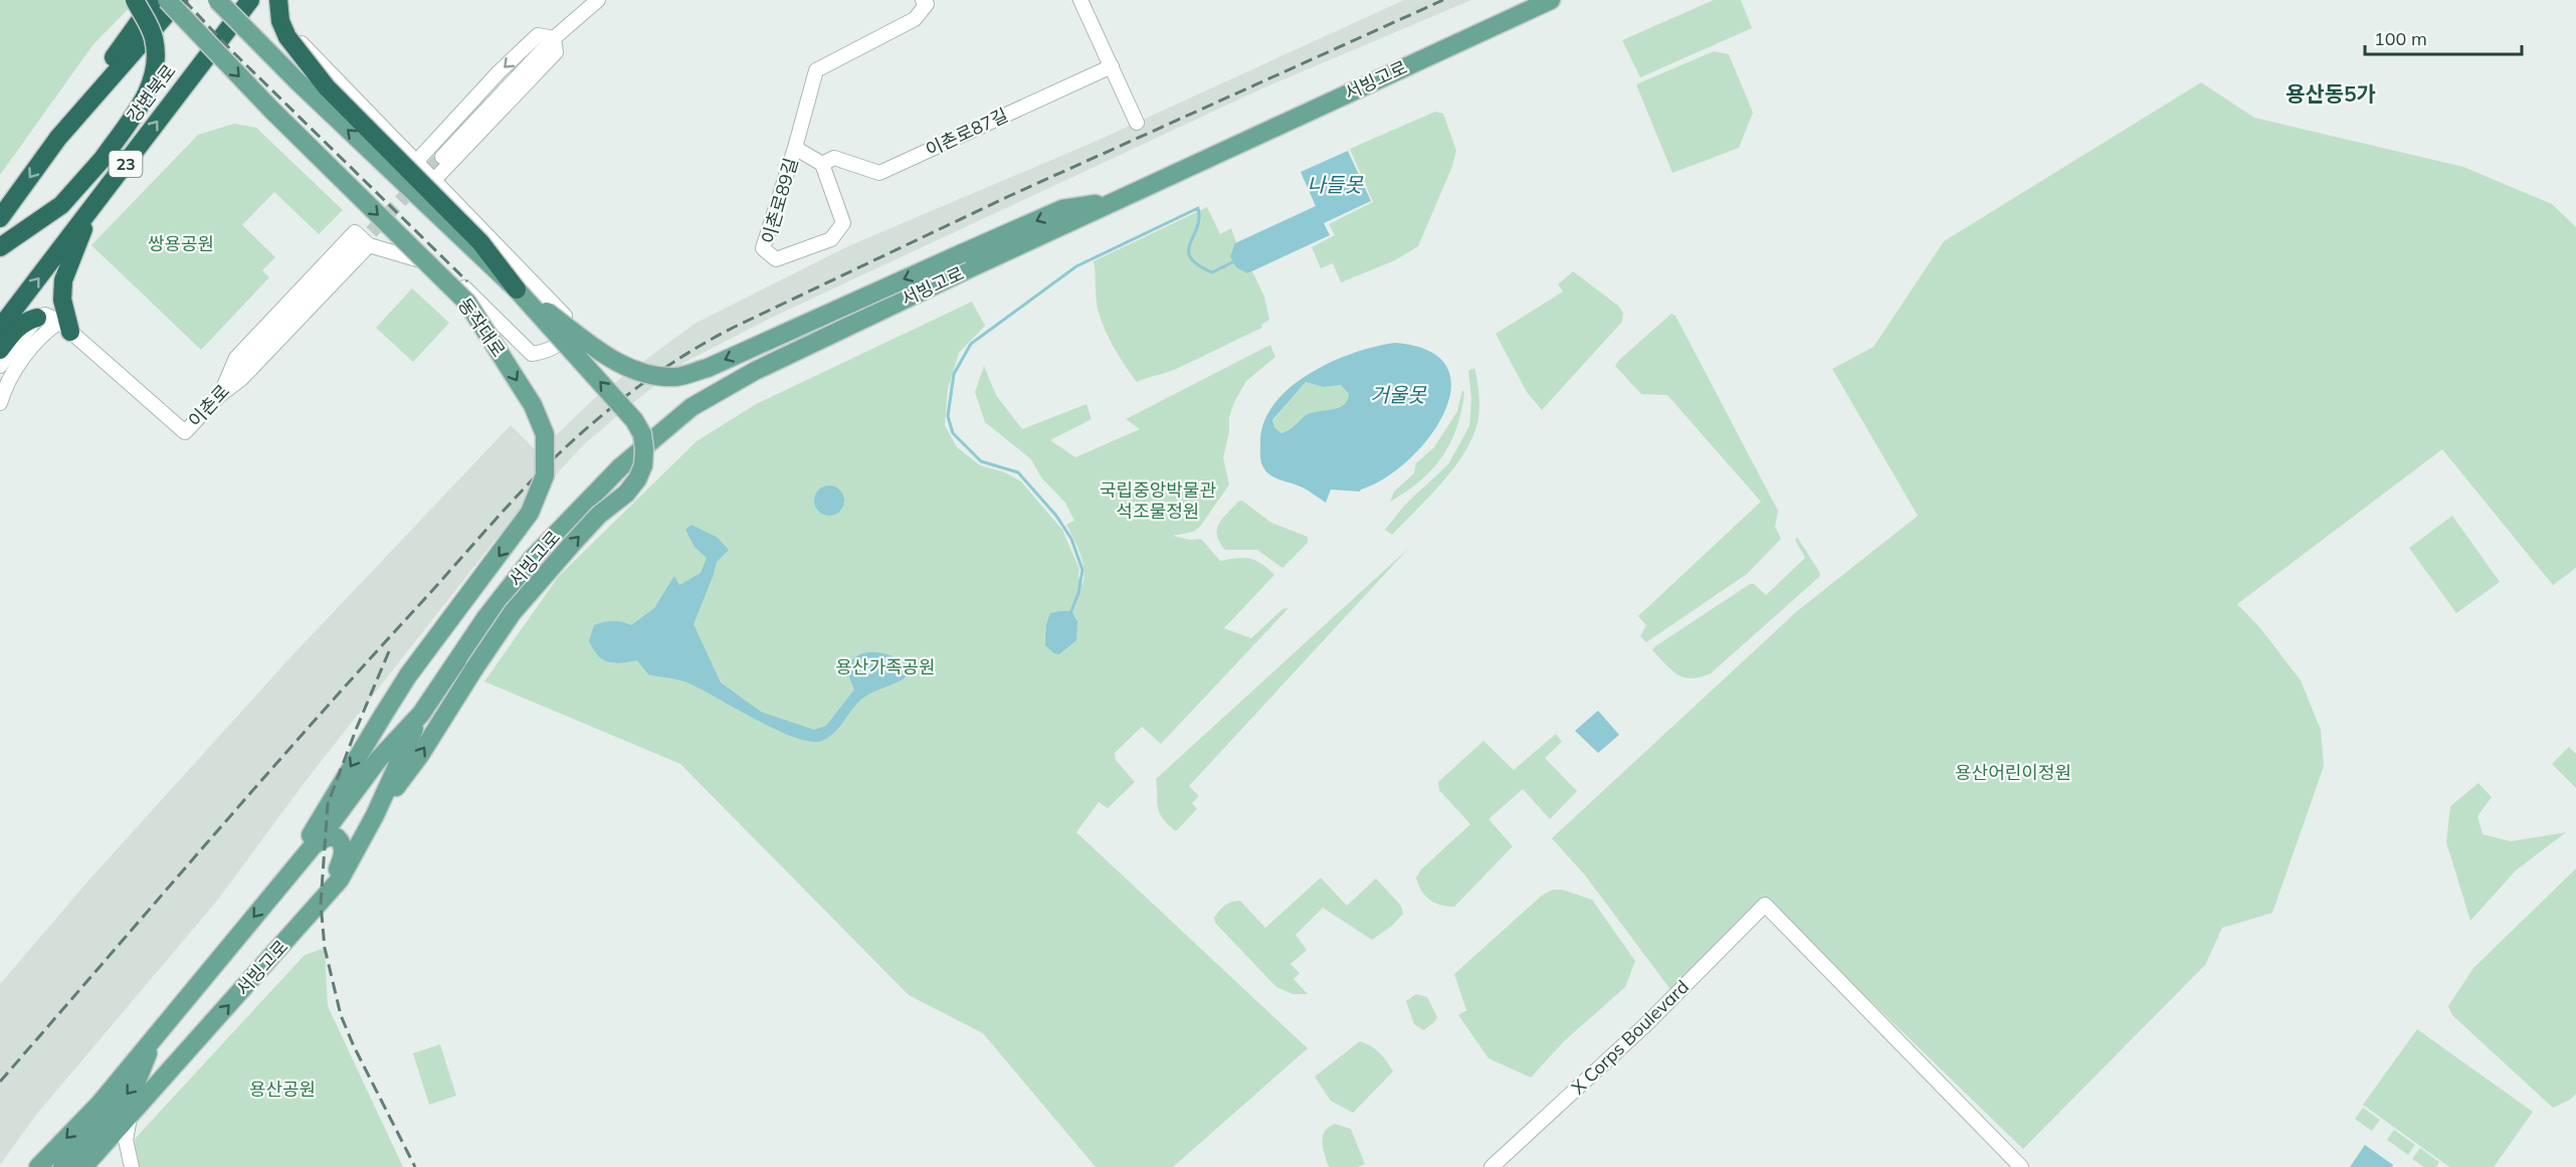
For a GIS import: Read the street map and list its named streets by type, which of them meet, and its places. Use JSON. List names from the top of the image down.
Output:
{
  "streets": {
    "highway": ["강변북로", "23"],
    "main road": ["서빙고로", "동작대로"],
    "street": [
      "이촌로87길",
      "이촌로89길",
      "이촌로",
      "X Corps Boulevard"
    ]
  },
  "crossings": [
    ["서빙고로", "동작대로"],
    ["이촌로87길", "이촌로89길"]
  ],
  "one_way": ["동작대로"],
  "districts": ["용산동5가"],
  "water": ["나들못", "거울못"],
  "parks": [
    "쌍용공원",
    "국립중앙박물관 석조물정원",
    "용산가족공원",
    "용산어린이정원",
    "용산공원"
  ],
  "scale_bar": "100 m"
}
